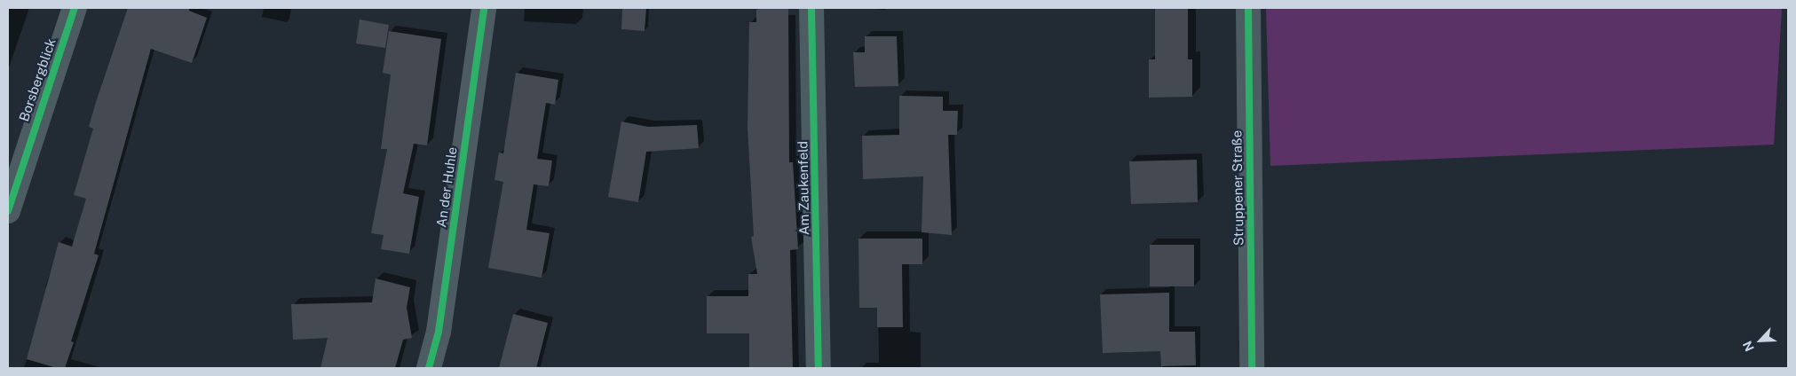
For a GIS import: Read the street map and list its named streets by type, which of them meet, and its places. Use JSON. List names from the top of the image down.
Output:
{
  "streets": {
    "street": [
      "Borsbergblick",
      "An der Huhle",
      "Am Zaukenfeld",
      "Struppener Straße"
    ]
  },
  "north": "bottom left"
}
